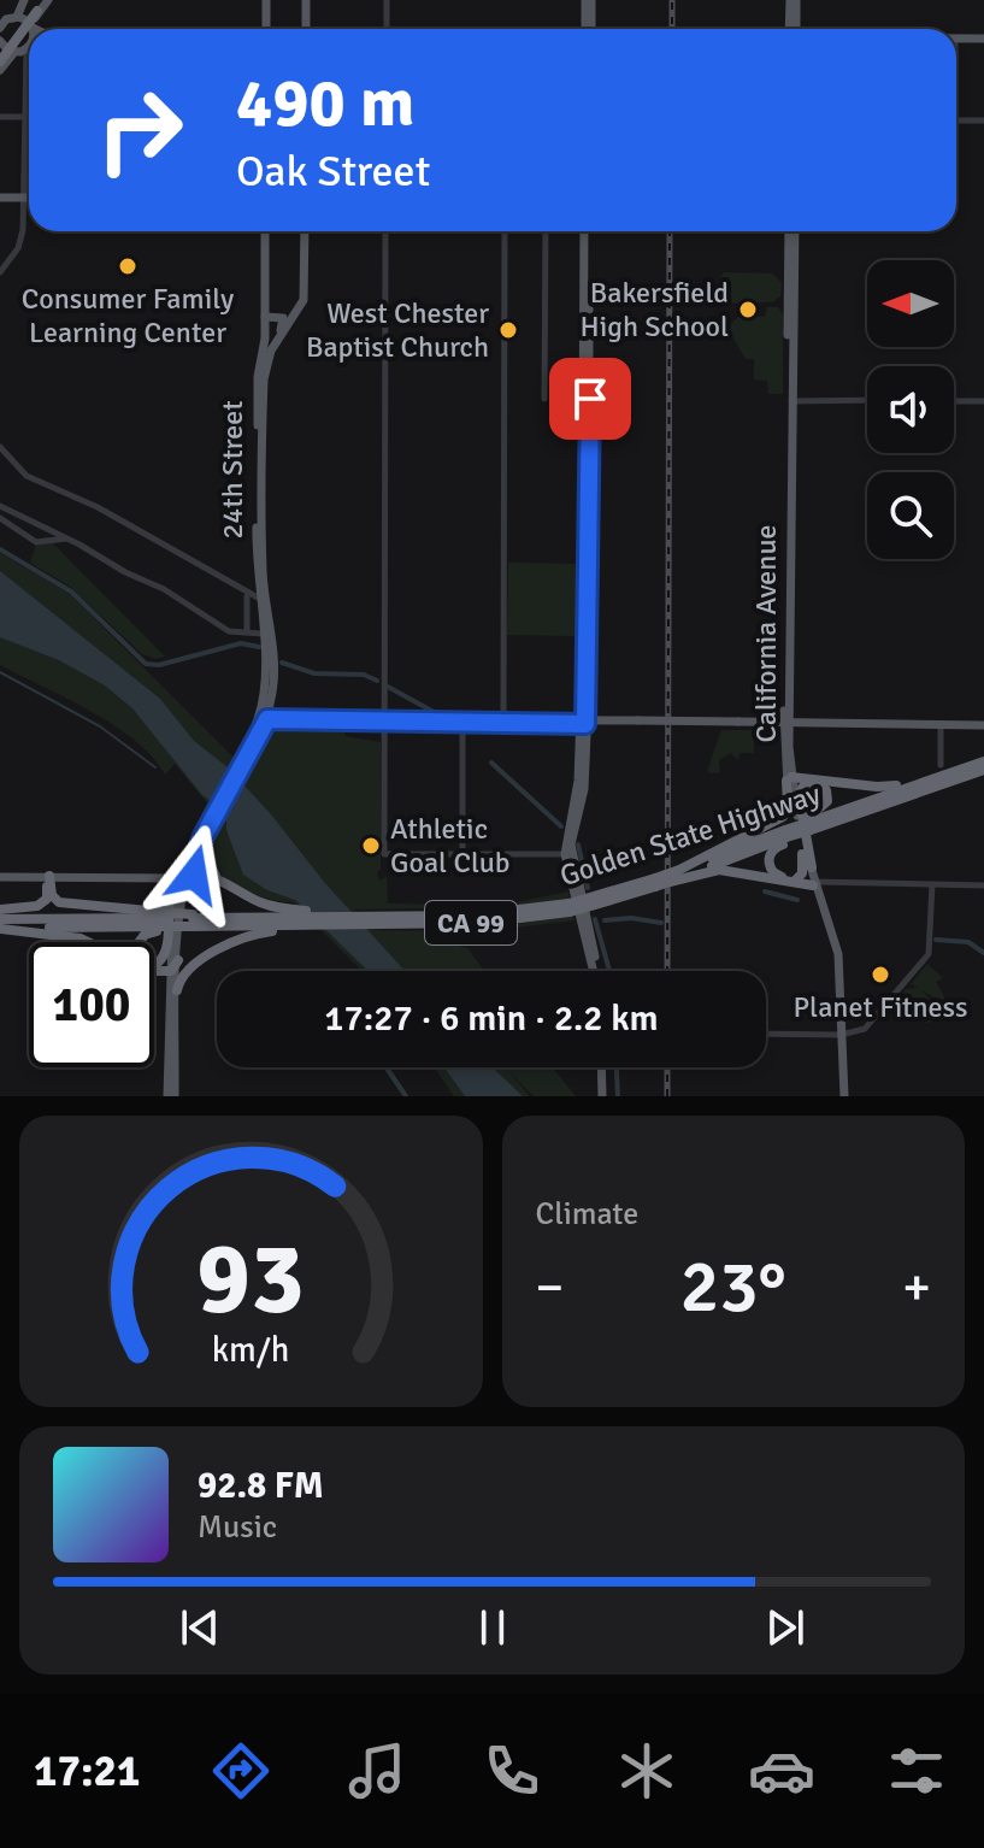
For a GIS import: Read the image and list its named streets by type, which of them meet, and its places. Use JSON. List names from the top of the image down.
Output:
{
  "streets": {
    "highway": ["Golden State Highway", "CA 99"],
    "main road": ["24th Street", "California Avenue"]
  },
  "places": [
    "Consumer Family Learning Center",
    "Bakersfield High School",
    "West Chester Baptist Church",
    "Athletic Goal Club",
    "Planet Fitness"
  ],
  "north": "left",
  "page": {
    "turn": ["490 m", "Oak Street"],
    "limit": "100",
    "trip": "17:27 · 6 min · 2.2 km",
    "tile": "Climate",
    "heat": ["−", "23°", "+"],
    "song": ["92.8 FM", "Music"],
    "tabs": "17:21",
    "gauge": ["93", "km/h"]
  }
}
